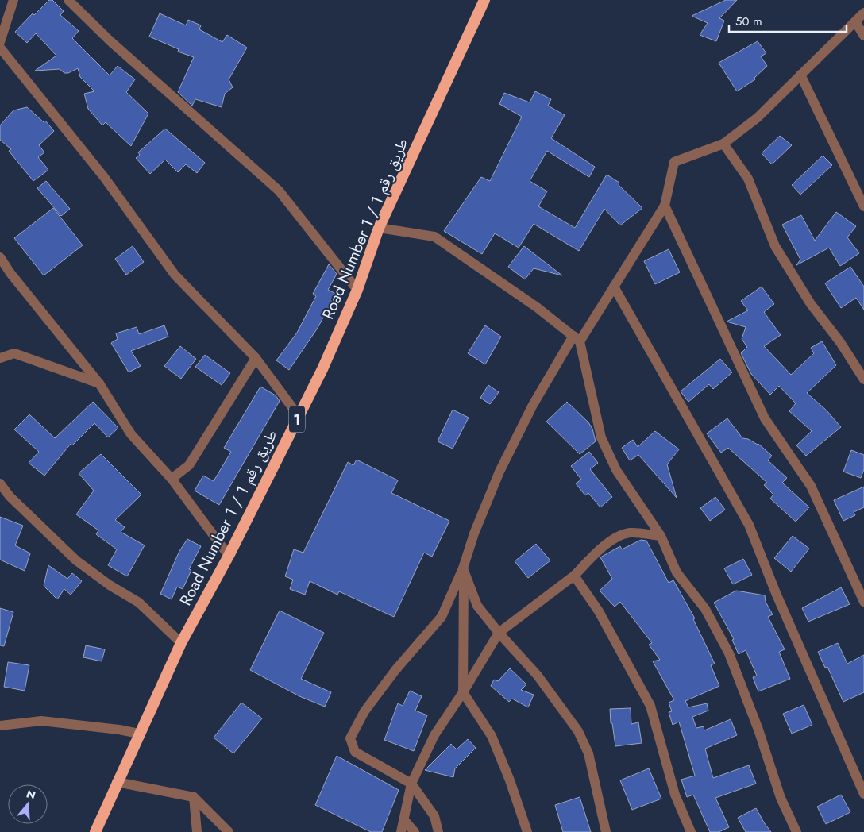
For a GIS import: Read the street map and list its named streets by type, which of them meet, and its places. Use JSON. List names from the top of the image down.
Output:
{
  "streets": {
    "highway": ["Road Number 1 / طريق رقم 1", "1"]
  },
  "scale_bar": "50 m",
  "north": "top"
}
